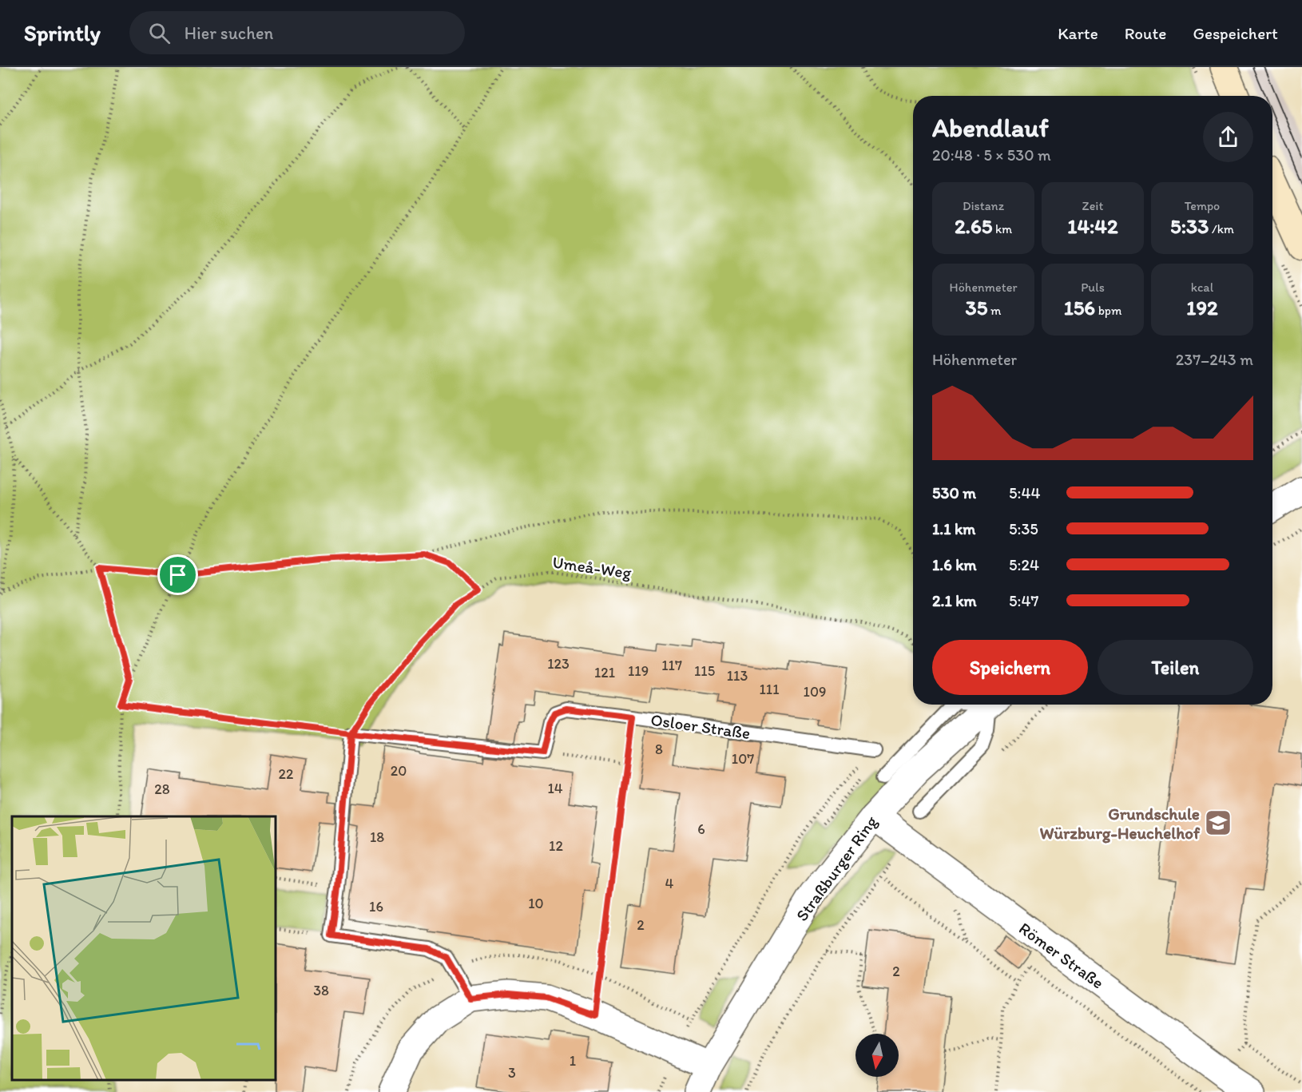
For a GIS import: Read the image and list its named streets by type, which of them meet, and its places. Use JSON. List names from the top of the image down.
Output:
{
  "streets": {
    "street": ["Straßburger Ring", "Römer Straße"],
    "lane": ["Osloer Straße"],
    "path": ["Umeå-Weg"]
  },
  "crossings": [
    ["Straßburger Ring", "Römer Straße"]
  ],
  "places": {
    "school or university": ["Grundschule Würzburg-Heuchelhof"]
  },
  "house_numbers": [
    "123",
    "117",
    "119",
    "115",
    "121",
    "113",
    "111",
    "109",
    "8",
    "107",
    "20",
    "22",
    "14",
    "28",
    "6",
    "18",
    "12",
    "4",
    "10",
    "16",
    "2",
    "2",
    "38",
    "1",
    "3"
  ],
  "north": "bottom",
  "page": {
    "header": "Sprintly",
    "search": "Hier suchen",
    "nav": ["Karte", "Route", "Gespeichert"],
    "heading": ["Abendlauf", "20:48 · 5 × 530 m"],
    "stats": [
      ["Distanz", "2.65 km"],
      ["Zeit", "14:42"],
      ["Tempo", "5:33 /km"],
      ["Höhenmeter", "35 m"],
      ["Puls", "156 bpm"],
      ["kcal", "192"]
    ],
    "chart": ["Höhenmeter", "237–243 m"],
    "list": [
      {
        "name": "530 m",
        "note": "5:44"
      },
      {
        "name": "1.1 km",
        "note": "5:35"
      },
      {
        "name": "1.6 km",
        "note": "5:24"
      },
      {
        "name": "2.1 km",
        "note": "5:47"
      }
    ],
    "buttons": ["Speichern", "Teilen"]
  }
}
